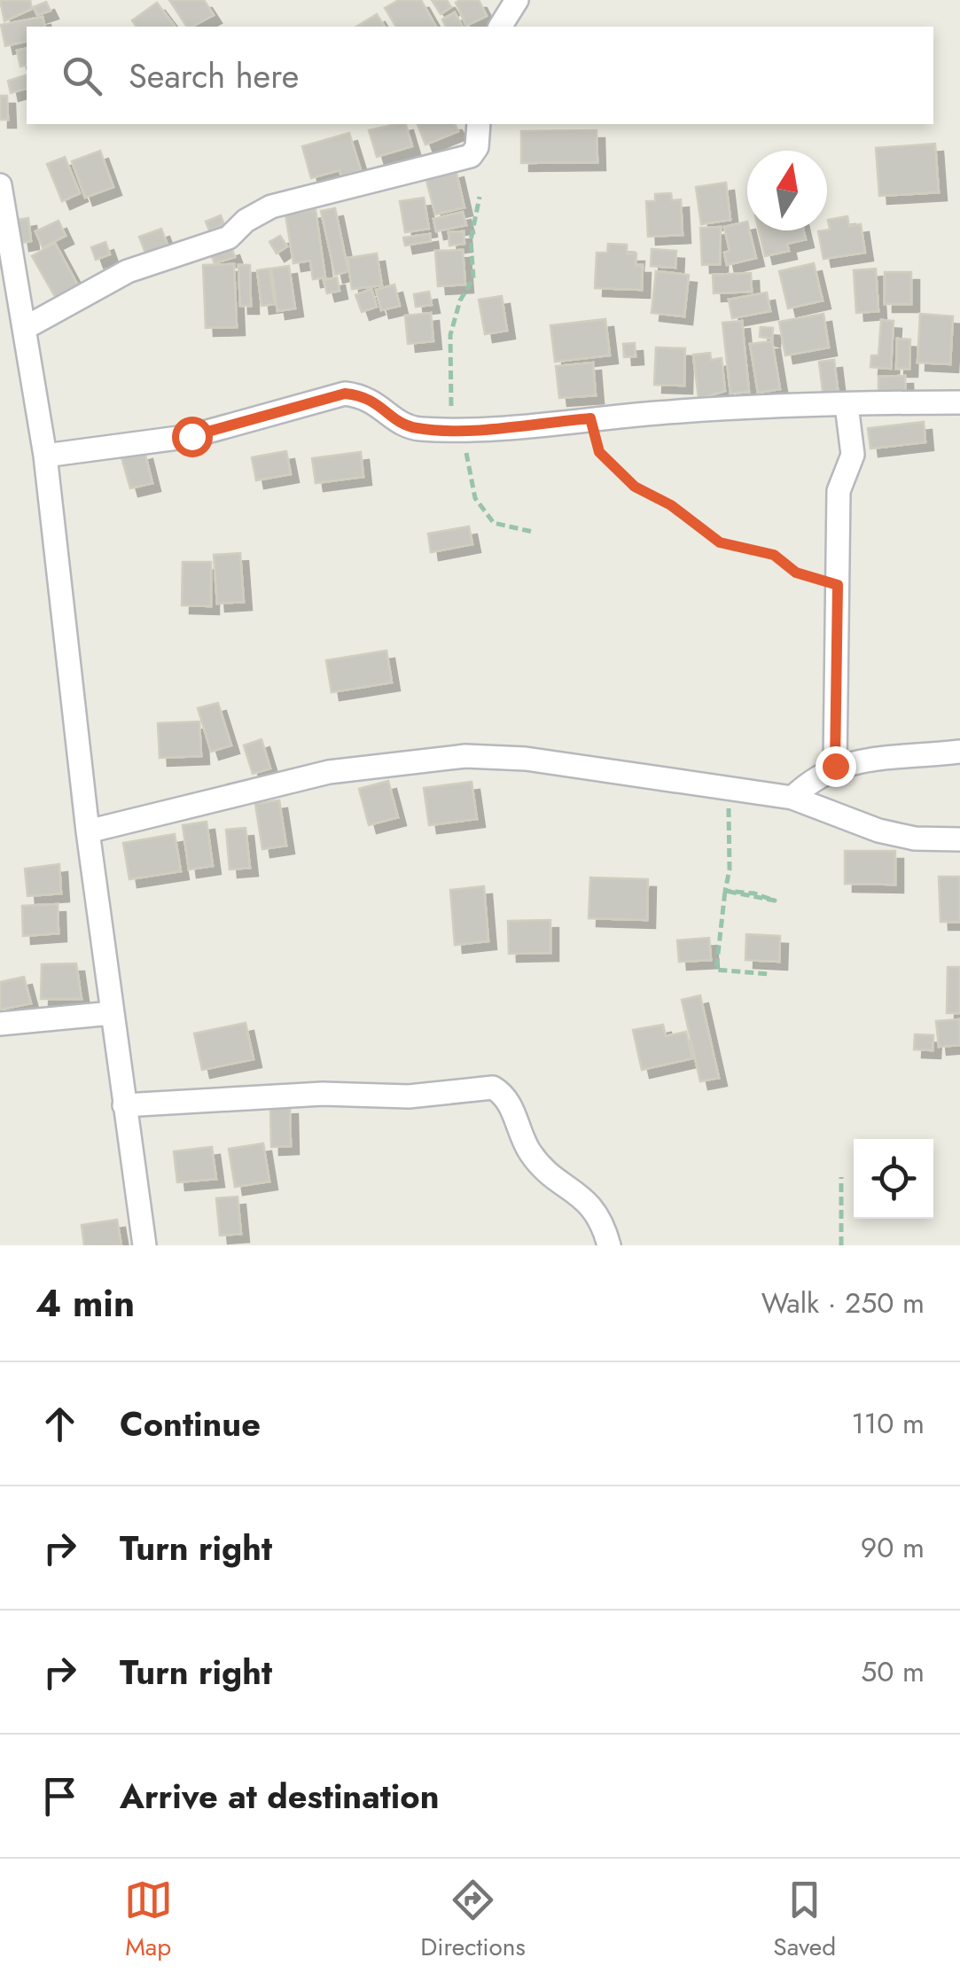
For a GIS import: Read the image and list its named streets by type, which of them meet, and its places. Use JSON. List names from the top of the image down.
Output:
{
  "north": "top",
  "page": {
    "search": "Search here",
    "heading": ["4 min", "Walk · 250 m"],
    "list": [
      ["Continue", "110 m"],
      ["Turn right", "90 m"],
      ["Turn right", "50 m"],
      "Arrive at destination"
    ],
    "nav": ["Map", "Directions", "Saved"]
  }
}
